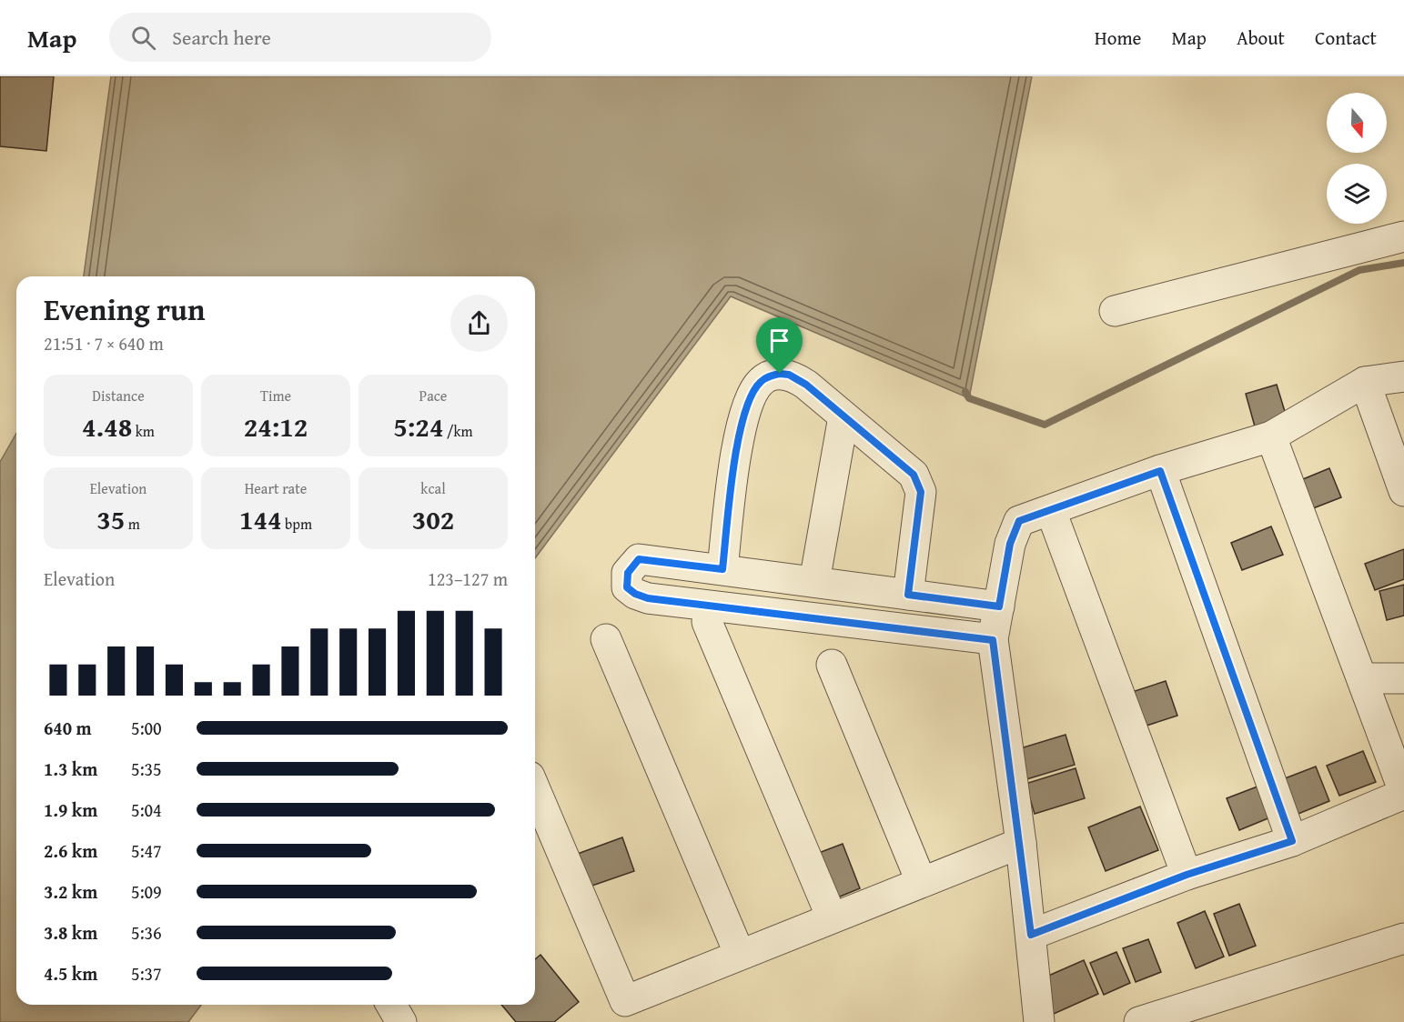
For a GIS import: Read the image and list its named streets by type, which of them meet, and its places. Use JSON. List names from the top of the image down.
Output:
{
  "north": "bottom",
  "page": {
    "header": "Map",
    "search": "Search here",
    "nav": [
      "Home",
      "Map",
      "About",
      "Contact"
    ],
    "heading": ["Evening run", "21:51 · 7 × 640 m"],
    "stats": [
      ["Distance", "4.48 km"],
      ["Time", "24:12"],
      ["Pace", "5:24 /km"],
      ["Elevation", "35 m"],
      ["Heart rate", "144 bpm"],
      ["kcal", "302"]
    ],
    "chart": ["Elevation", "123–127 m"],
    "list": [
      {
        "name": "640 m",
        "note": "5:00"
      },
      {
        "name": "1.3 km",
        "note": "5:35"
      },
      {
        "name": "1.9 km",
        "note": "5:04"
      },
      {
        "name": "2.6 km",
        "note": "5:47"
      },
      {
        "name": "3.2 km",
        "note": "5:09"
      },
      {
        "name": "3.8 km",
        "note": "5:36"
      },
      {
        "name": "4.5 km",
        "note": "5:37"
      }
    ]
  }
}
